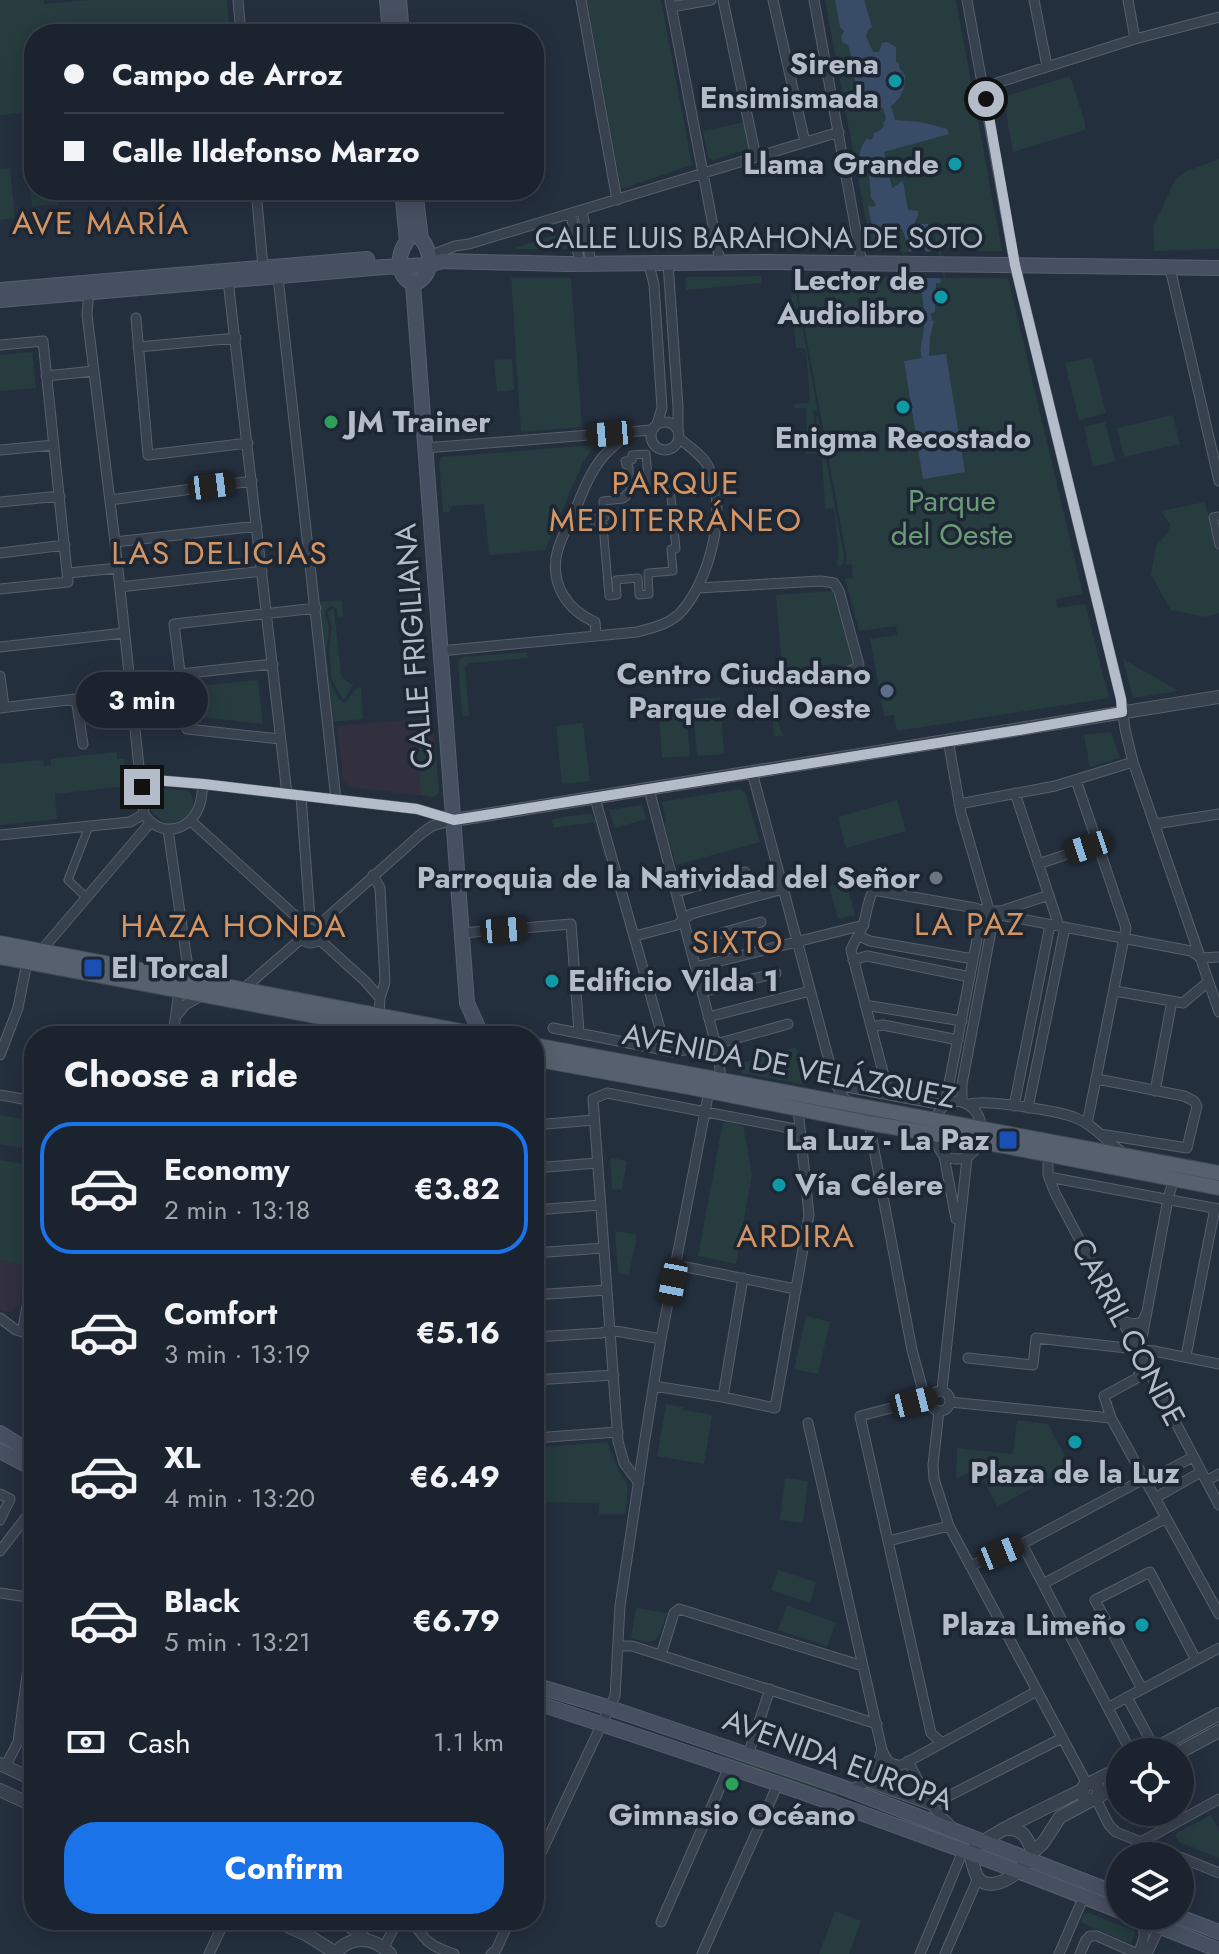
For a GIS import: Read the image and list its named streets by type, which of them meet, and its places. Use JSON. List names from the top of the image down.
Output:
{
  "streets": {
    "main road": [
      "CALLE LUIS BARAHONA DE SOTO",
      "CALLE FRIGILIANA",
      "AVENIDA DE VELÁZQUEZ",
      "AVENIDA EUROPA"
    ],
    "street": ["CARRIL CONDE"]
  },
  "crossings": [
    ["AVENIDA DE VELÁZQUEZ", "CARRIL CONDE"]
  ],
  "districts": [
    "AVE MARÍA",
    "PARQUE MEDITERRÁNEO",
    "LAS DELICIAS",
    "LA PAZ",
    "HAZA HONDA",
    "SIXTO",
    "ARDIRA"
  ],
  "parks": ["Parque del Oeste"],
  "places": {
    "other": [
      "Sirena Ensimismada",
      "Llama Grande",
      "Lector de Audiolibro",
      "Enigma Recostado",
      "JM Trainer",
      "Centro Ciudadano Parque del Oeste",
      "Parroquia de la Natividad del Señor",
      "Edificio Vilda 1",
      "Vía Célere",
      "Plaza de la Luz",
      "Plaza Limeño",
      "Gimnasio Océano"
    ],
    "transit": ["El Torcal", "La Luz - La Paz"]
  },
  "page": {
    "banner": ["Campo de Arroz", "Calle Ildefonso Marzo"],
    "bubble": "3 min",
    "heading": "Choose a ride",
    "list": [
      {
        "name": "Economy",
        "note": "2 min · 13:18",
        "value": "€3.82"
      },
      {
        "name": "Comfort",
        "note": "3 min · 13:19",
        "value": "€5.16"
      },
      {
        "name": "XL",
        "note": "4 min · 13:20",
        "value": "€6.49"
      },
      {
        "name": "Black",
        "note": "5 min · 13:21",
        "value": "€6.79"
      }
    ],
    "pay": ["Cash", "1.1 km"],
    "buttons": "Confirm"
  }
}
